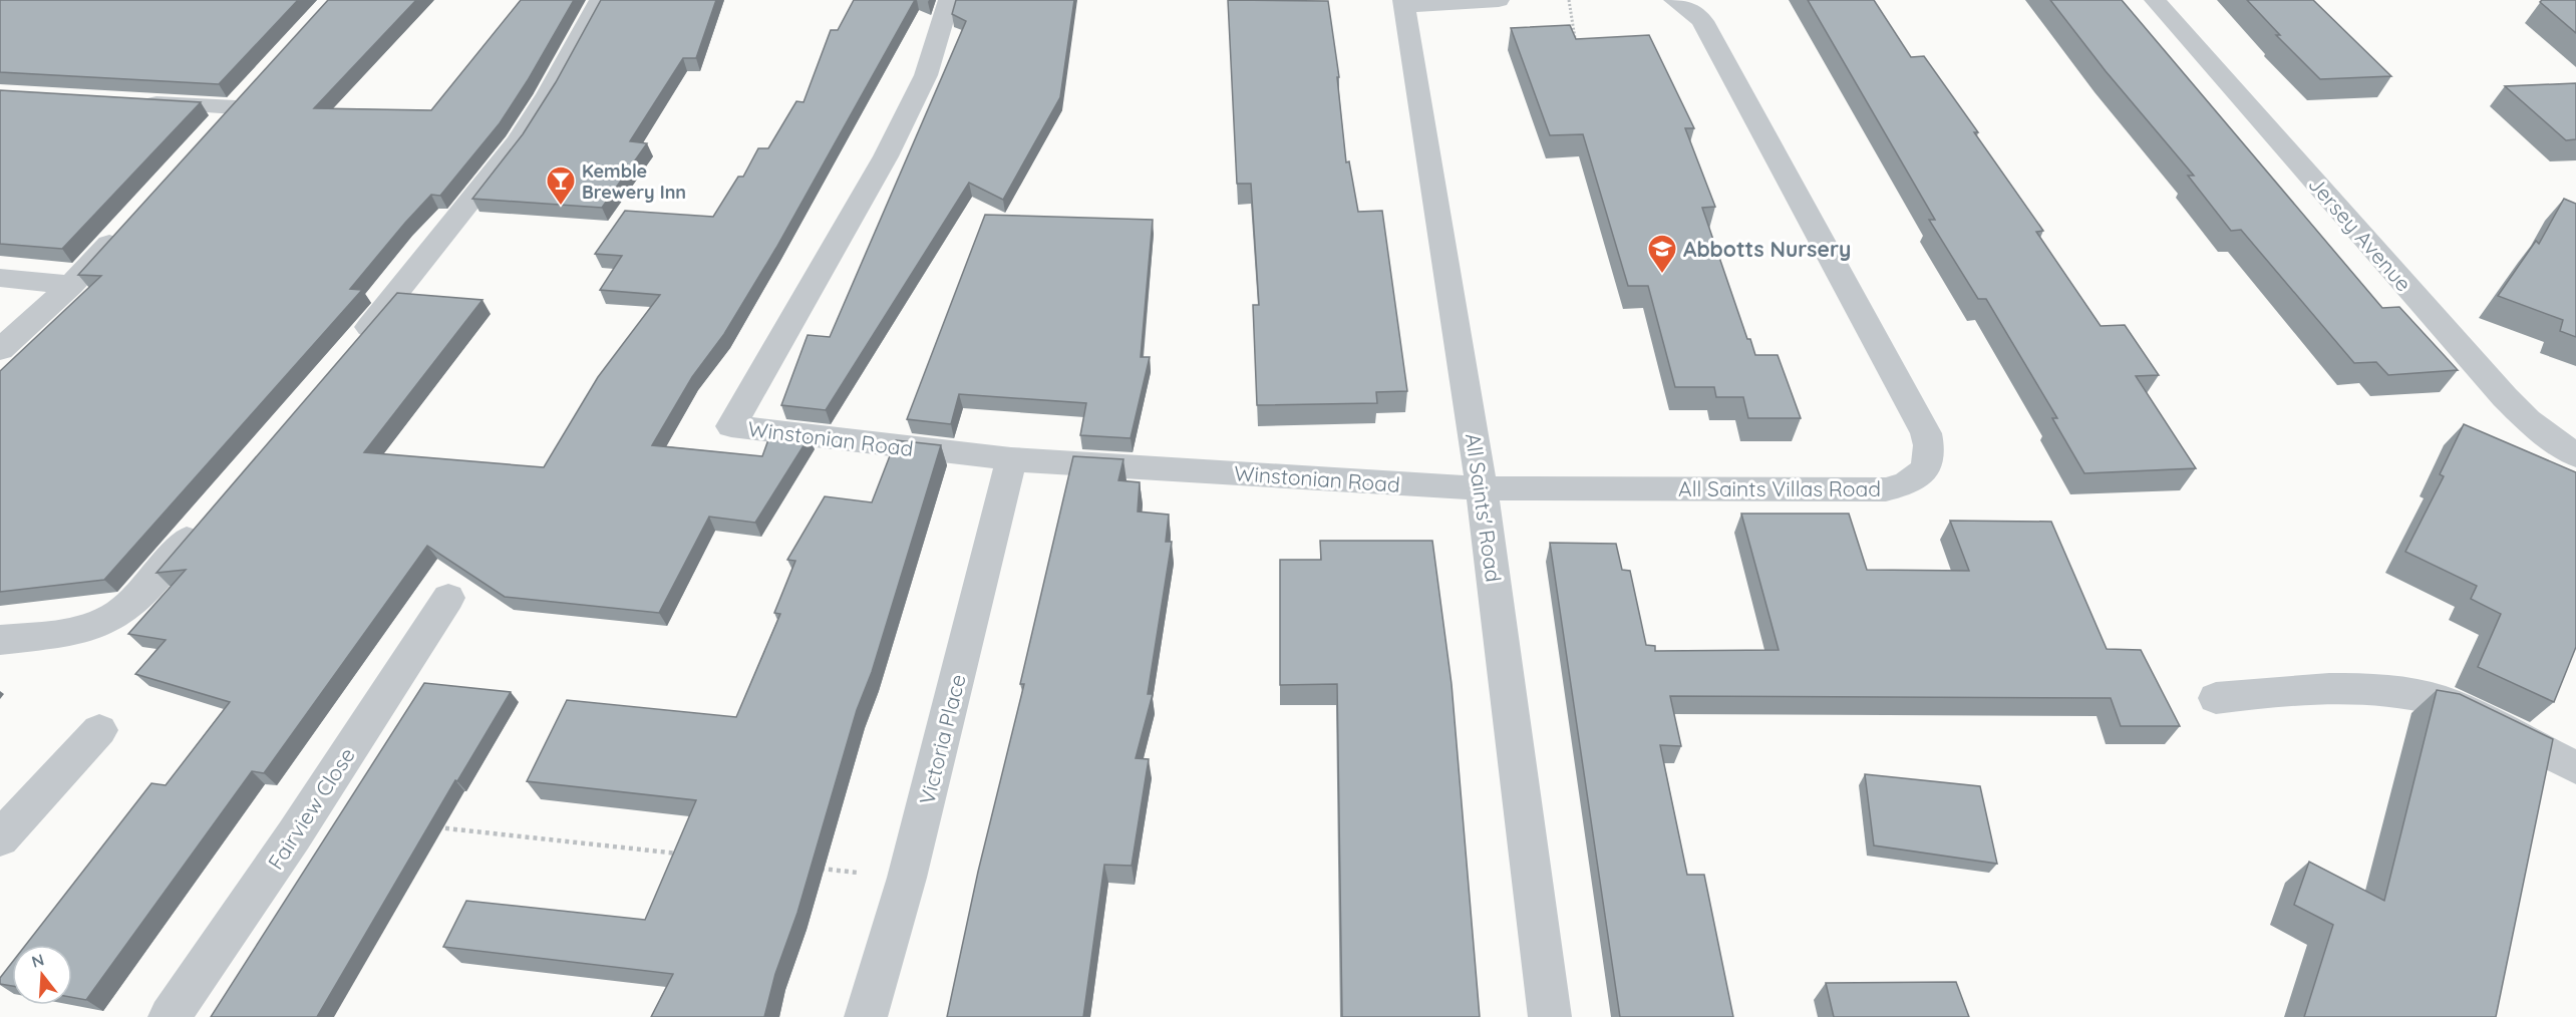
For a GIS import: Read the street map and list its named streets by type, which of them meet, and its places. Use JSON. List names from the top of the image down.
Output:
{
  "streets": {
    "street": [
      "Jersey Avenue",
      "Winstonian Road",
      "All Saints Villas Road",
      "All Saints' Road",
      "Victoria Place",
      "Fairview Close"
    ]
  },
  "crossings": [
    ["Winstonian Road", "All Saints Villas Road"],
    ["Winstonian Road", "All Saints' Road"],
    ["Winstonian Road", "Victoria Place"],
    ["All Saints Villas Road", "All Saints' Road"]
  ],
  "places": {
    "bar": ["Kemble Brewery Inn"],
    "school or university": ["Abbotts Nursery"]
  },
  "north": "top"
}
